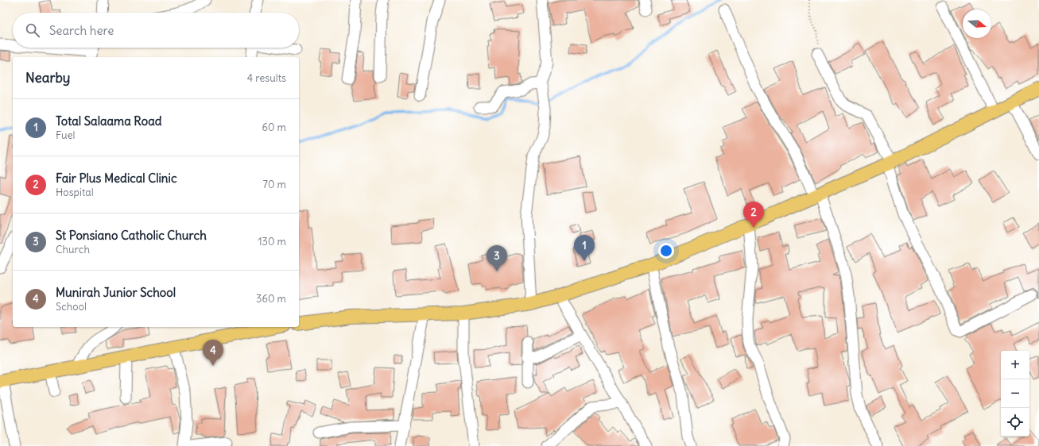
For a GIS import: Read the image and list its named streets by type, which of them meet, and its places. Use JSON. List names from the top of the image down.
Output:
{
  "north": "right",
  "page": {
    "search": "Search here",
    "heading": ["Nearby", "4 results"],
    "list": [
      {
        "mark": "1",
        "name": "Total Salaama Road",
        "note": "Fuel",
        "value": "60 m"
      },
      {
        "mark": "2",
        "name": "Fair Plus Medical Clinic",
        "note": "Hospital",
        "value": "70 m"
      },
      {
        "mark": "3",
        "name": "St Ponsiano Catholic Church",
        "note": "Church",
        "value": "130 m"
      },
      {
        "mark": "4",
        "name": "Munirah Junior School",
        "note": "School",
        "value": "360 m"
      }
    ],
    "pins": [
      "2",
      "1",
      "3",
      "4"
    ],
    "map_buttons": ["+", "−"]
  }
}
